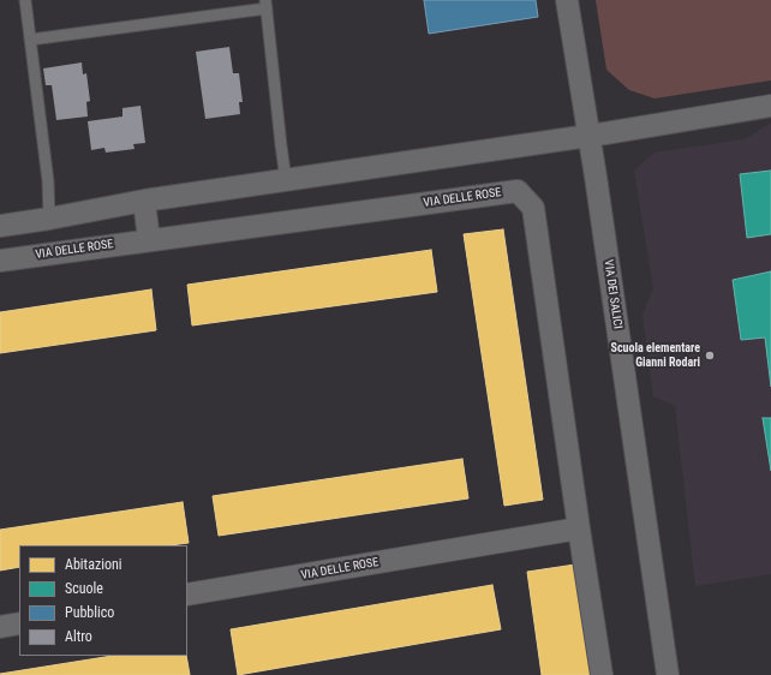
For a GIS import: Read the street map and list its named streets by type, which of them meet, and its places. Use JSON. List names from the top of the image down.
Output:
{
  "streets": {
    "street": ["VIA DELLE ROSE", "VIA DEI SALICI"]
  },
  "places": ["Scuola elementare Gianni Rodari"],
  "legend": [
    "Abitazioni",
    "Scuole",
    "Pubblico",
    "Altro"
  ]
}
